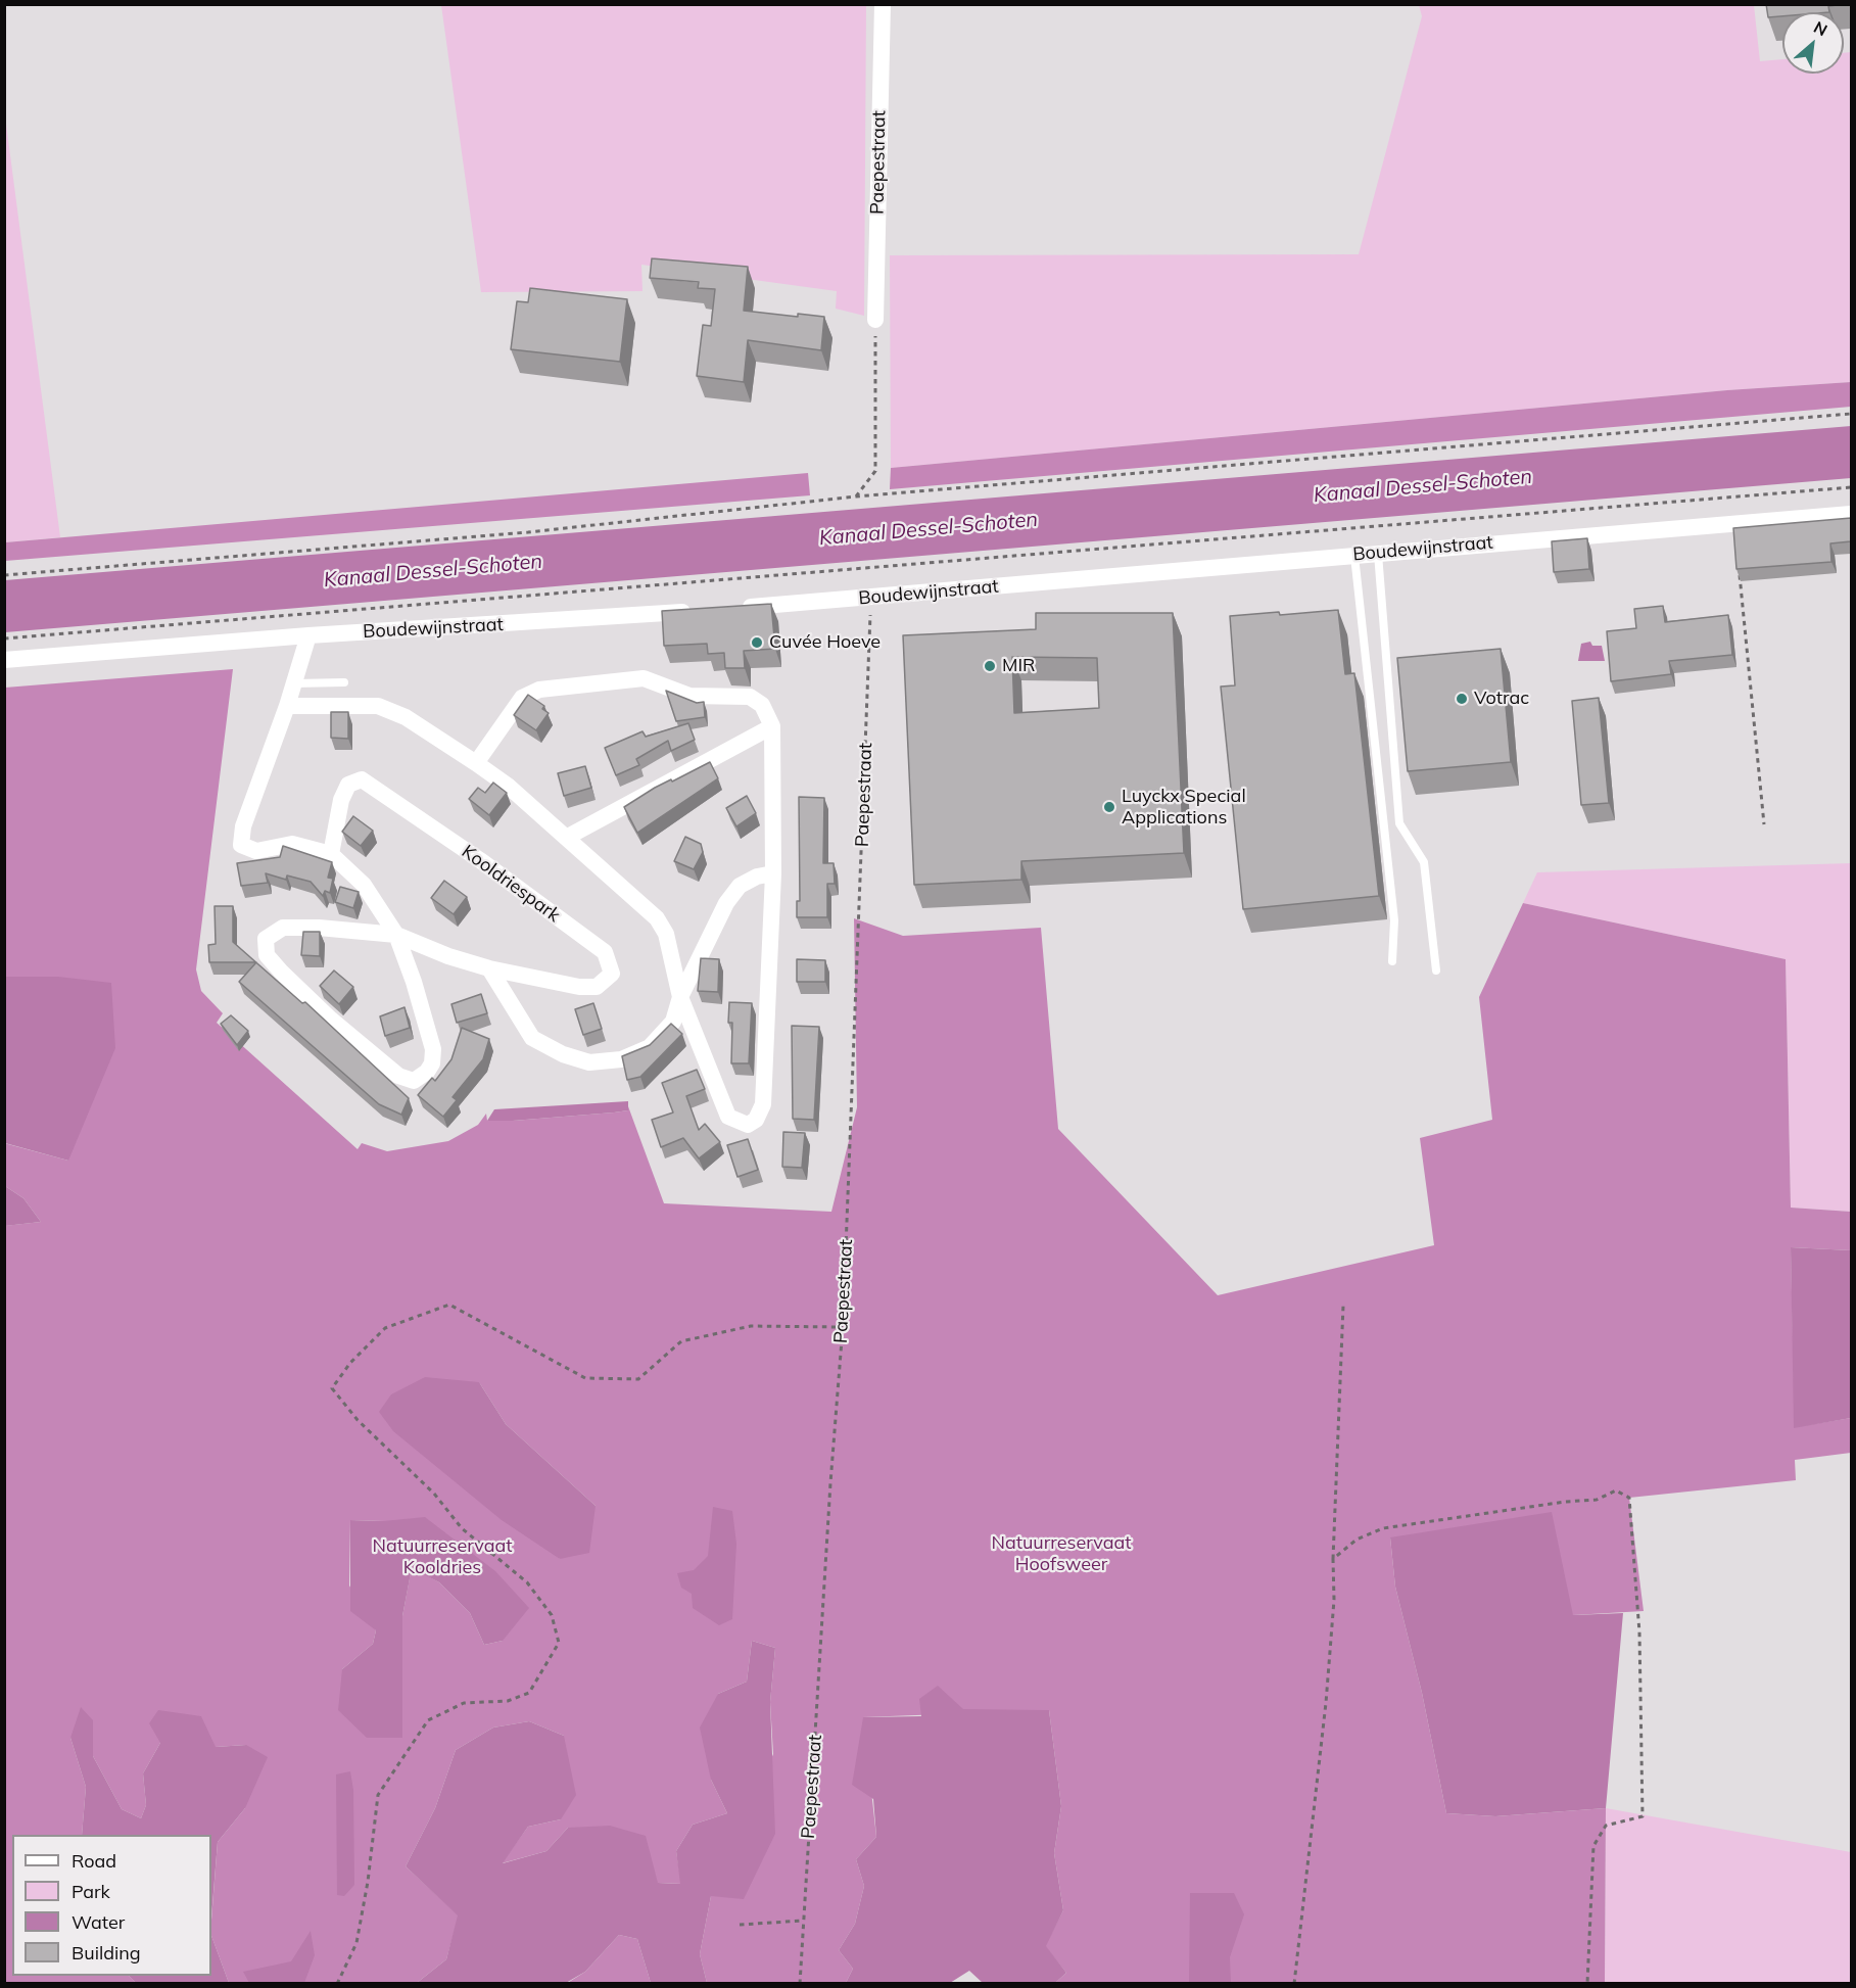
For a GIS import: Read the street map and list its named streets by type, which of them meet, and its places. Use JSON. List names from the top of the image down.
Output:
{
  "streets": {
    "street": ["Paepestraat", "Boudewijnstraat", "Kooldriespark"]
  },
  "crossings": [
    ["Paepestraat", "Boudewijnstraat"],
    ["Boudewijnstraat", "Kooldriespark"]
  ],
  "water": ["Kanaal Dessel-Schoten"],
  "parks": ["Natuurreservaat Hoofsweer", "Natuurreservaat Kooldries"],
  "places": [
    "Cuvée Hoeve",
    "MIR",
    "Votrac",
    "Luyckx Special Applications"
  ],
  "legend": [
    "Road",
    "Park",
    "Water",
    "Building"
  ],
  "north": "top right"
}
